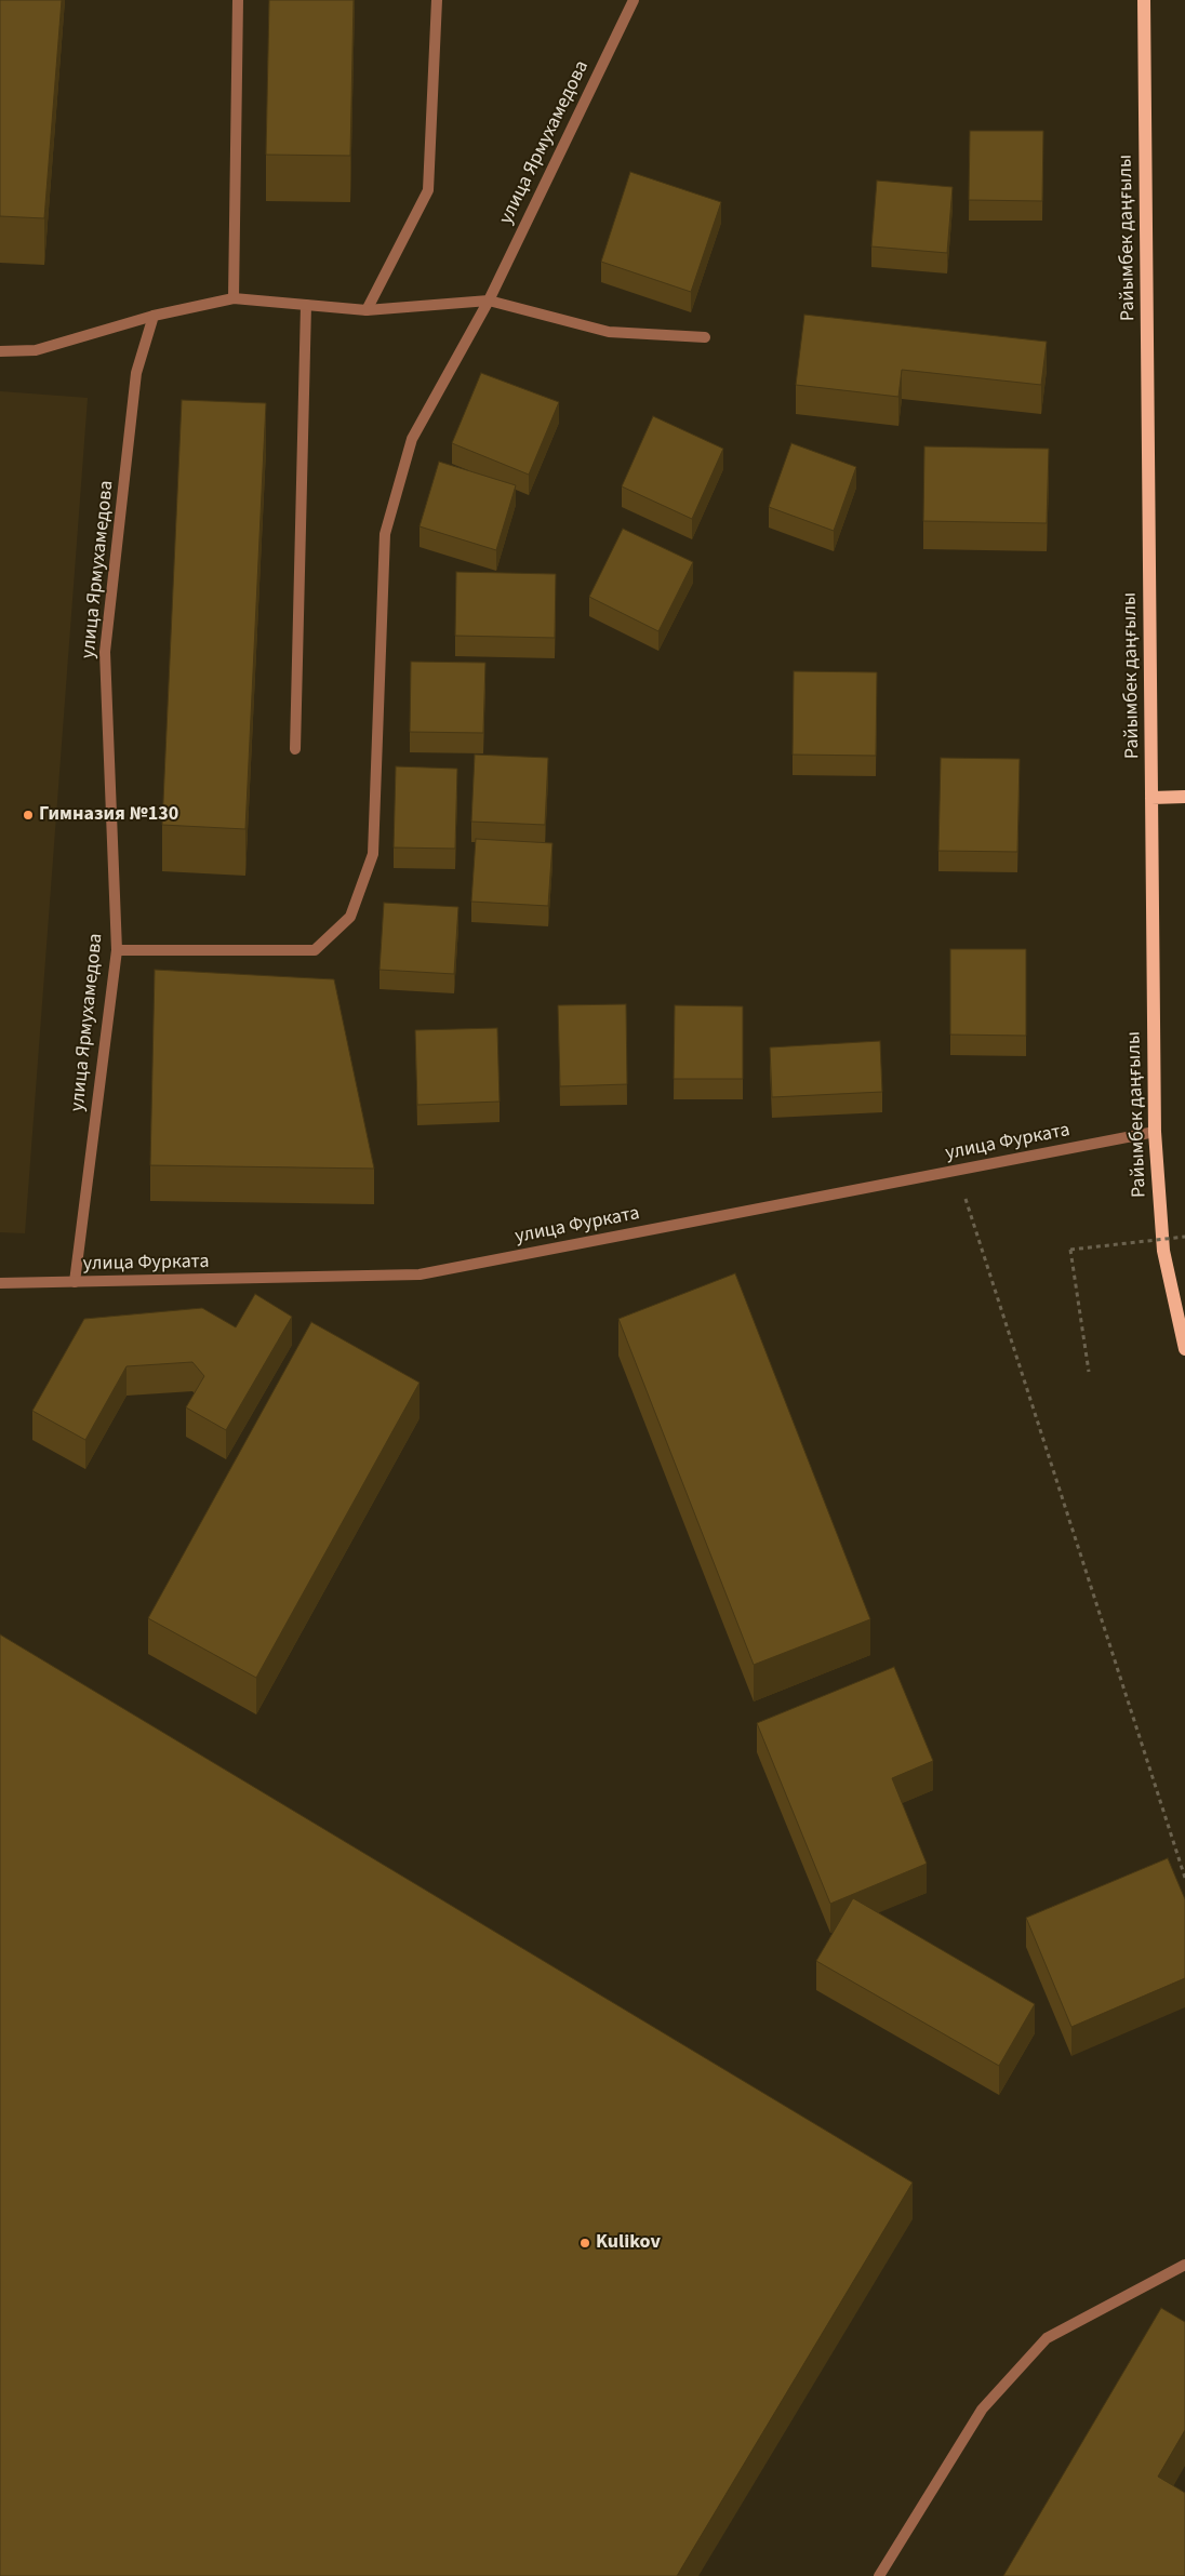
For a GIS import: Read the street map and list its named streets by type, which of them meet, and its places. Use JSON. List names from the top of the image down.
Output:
{
  "streets": {
    "main road": ["Райымбек даңғылы"],
    "street": ["улица Ярмухамедова", "улица Фурката"]
  },
  "crossings": [
    ["улица Ярмухамедова", "улица Фурката"],
    ["Райымбек даңғылы", "улица Фурката"]
  ],
  "places": ["Гимназия №130", "Kulikov"]
}
